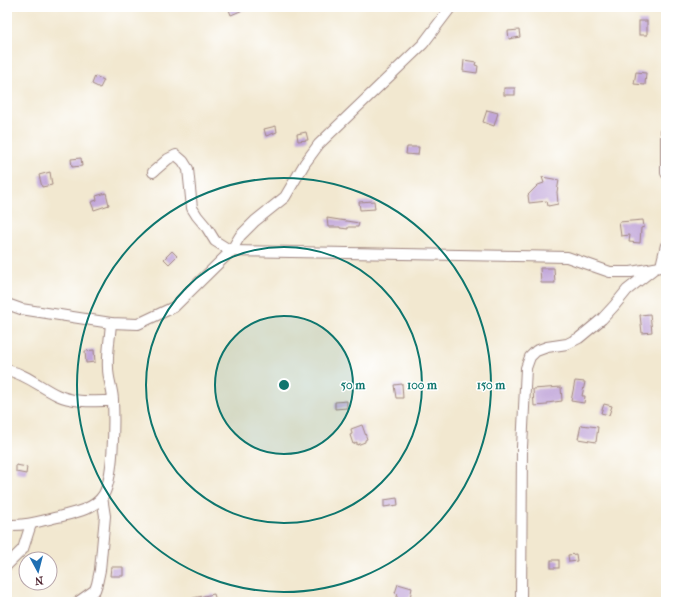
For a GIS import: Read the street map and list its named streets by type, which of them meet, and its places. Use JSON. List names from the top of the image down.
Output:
{
  "north": "bottom",
  "rings": ["50 m", "100 m", "150 m"]
}
